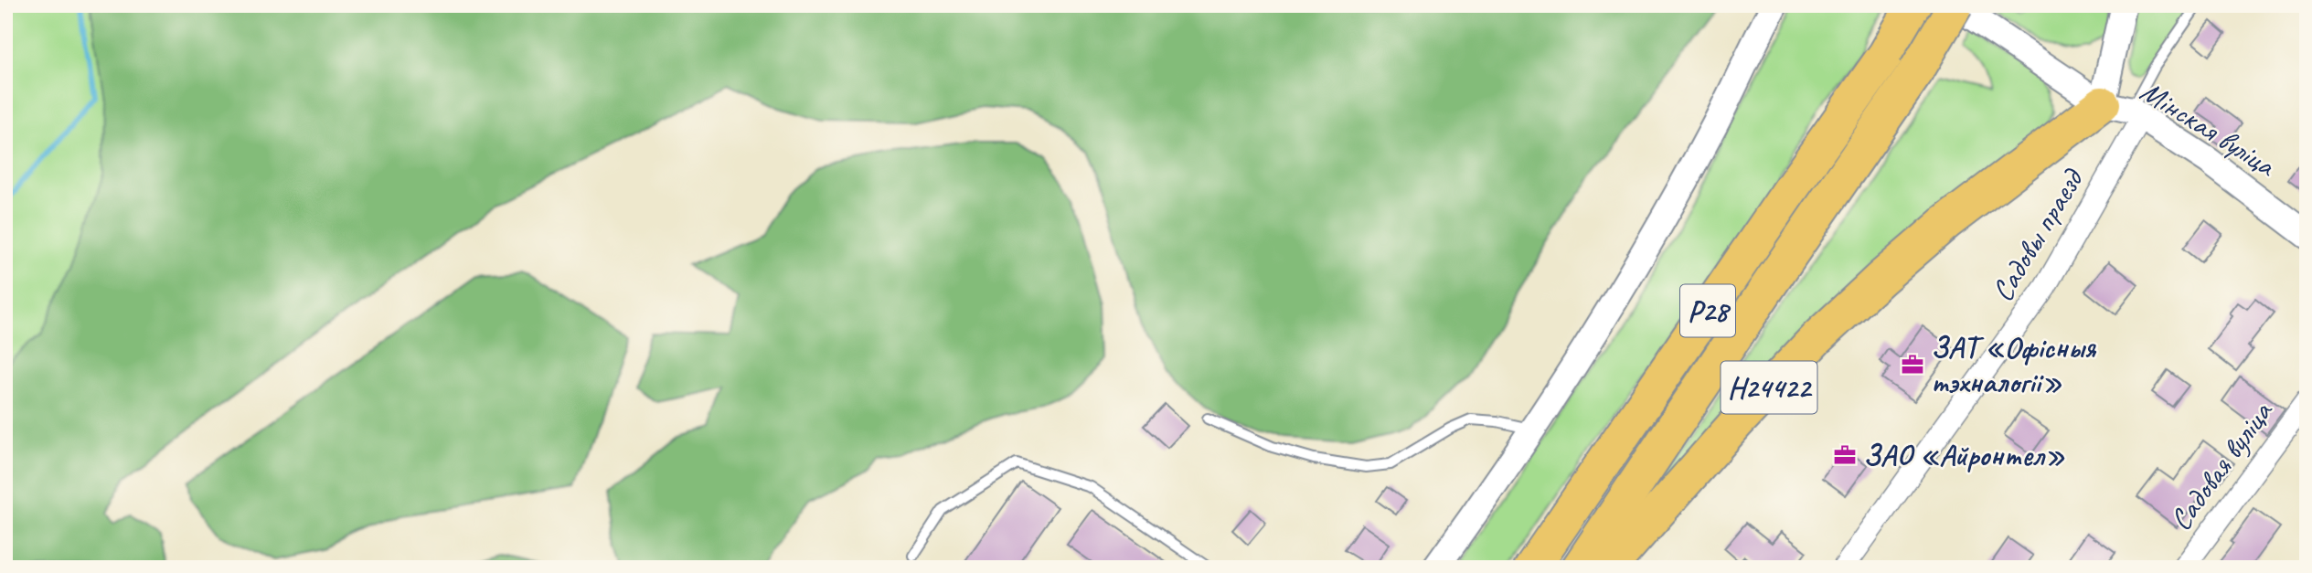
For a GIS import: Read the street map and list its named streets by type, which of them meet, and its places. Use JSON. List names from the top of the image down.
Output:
{
  "streets": {
    "highway": ["Р28", "Н24422"],
    "street": ["Мінская вуліца", "Садовы праезд", "Садовая вуліца"]
  },
  "crossings": [
    ["Мінская вуліца", "Садовы праезд"],
    ["Мінская вуліца", "Р28"],
    ["Мінская вуліца", "Н24422"],
    ["Садовы праезд", "Н24422"]
  ],
  "places": {
    "office": ["ЗАТ «Офісныя тэхналогіі»", "ЗАО «Айронтел»"]
  }
}
